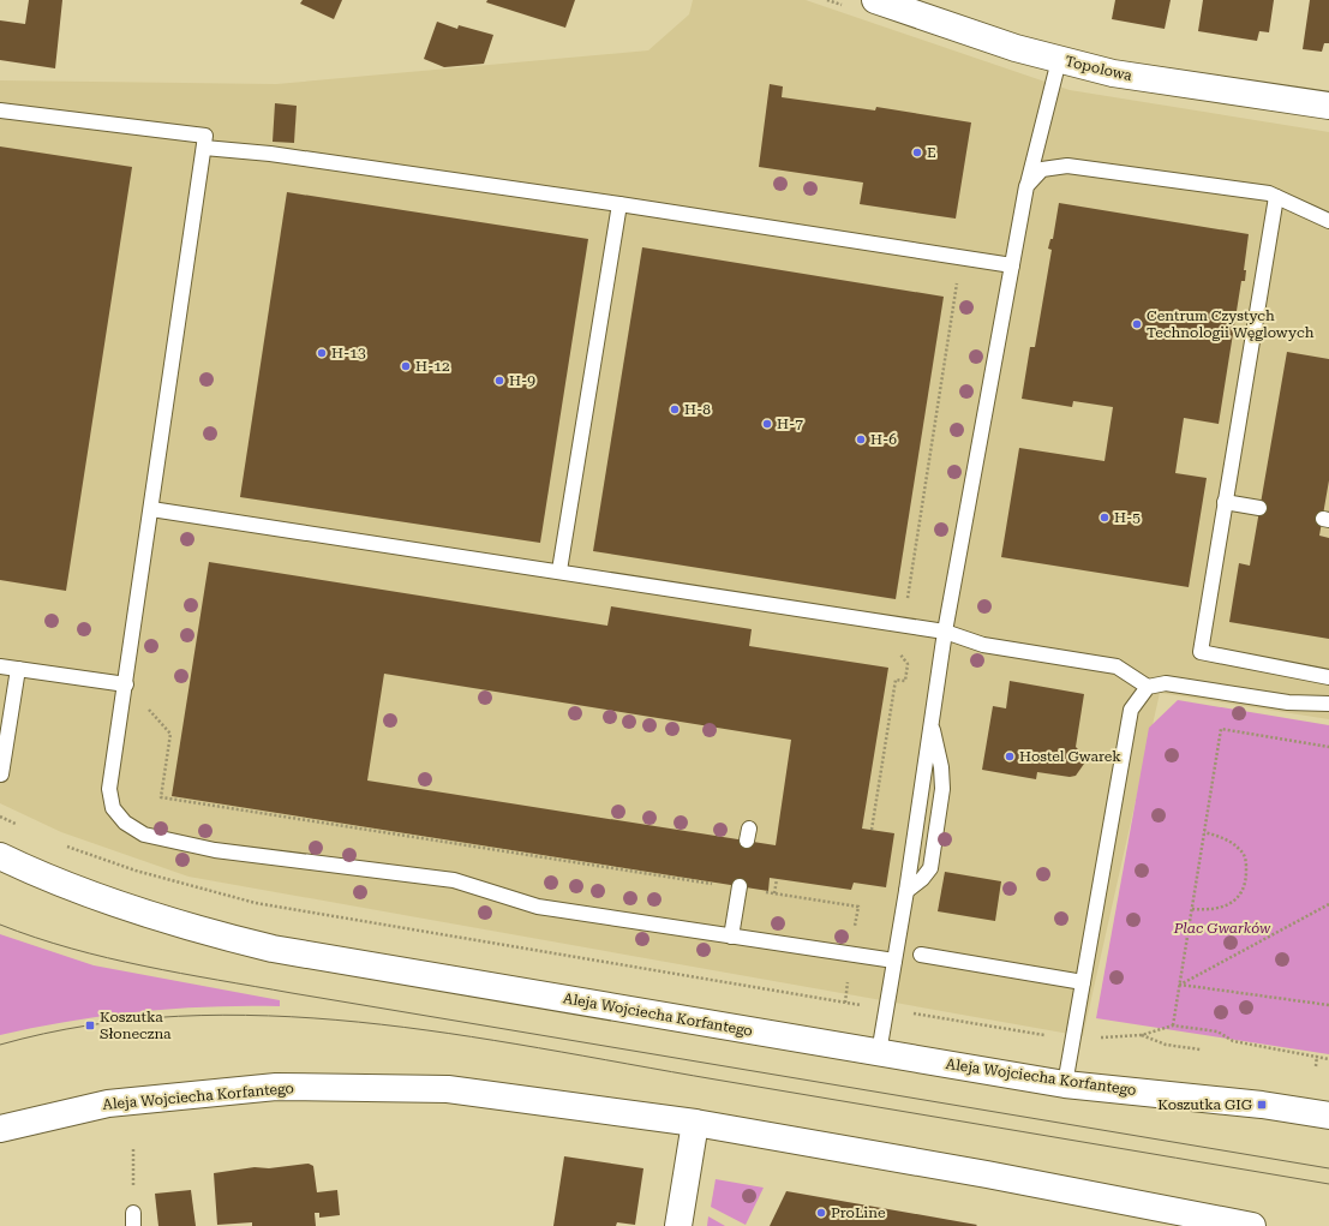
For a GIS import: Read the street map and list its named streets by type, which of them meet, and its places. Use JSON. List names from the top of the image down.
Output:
{
  "streets": {
    "main road": ["Topolowa", "Aleja Wojciecha Korfantego"]
  },
  "parks": ["Plac Gwarków"],
  "places": {
    "other": [
      "E",
      "Centrum Czystych Technologii Węglowych",
      "H-13",
      "H-12",
      "H-9",
      "H-8",
      "H-7",
      "H-6",
      "H-5",
      "Hostel Gwarek",
      "ProLine"
    ],
    "transit": ["Koszutka Słoneczna", "Koszutka GIG"]
  }
}
